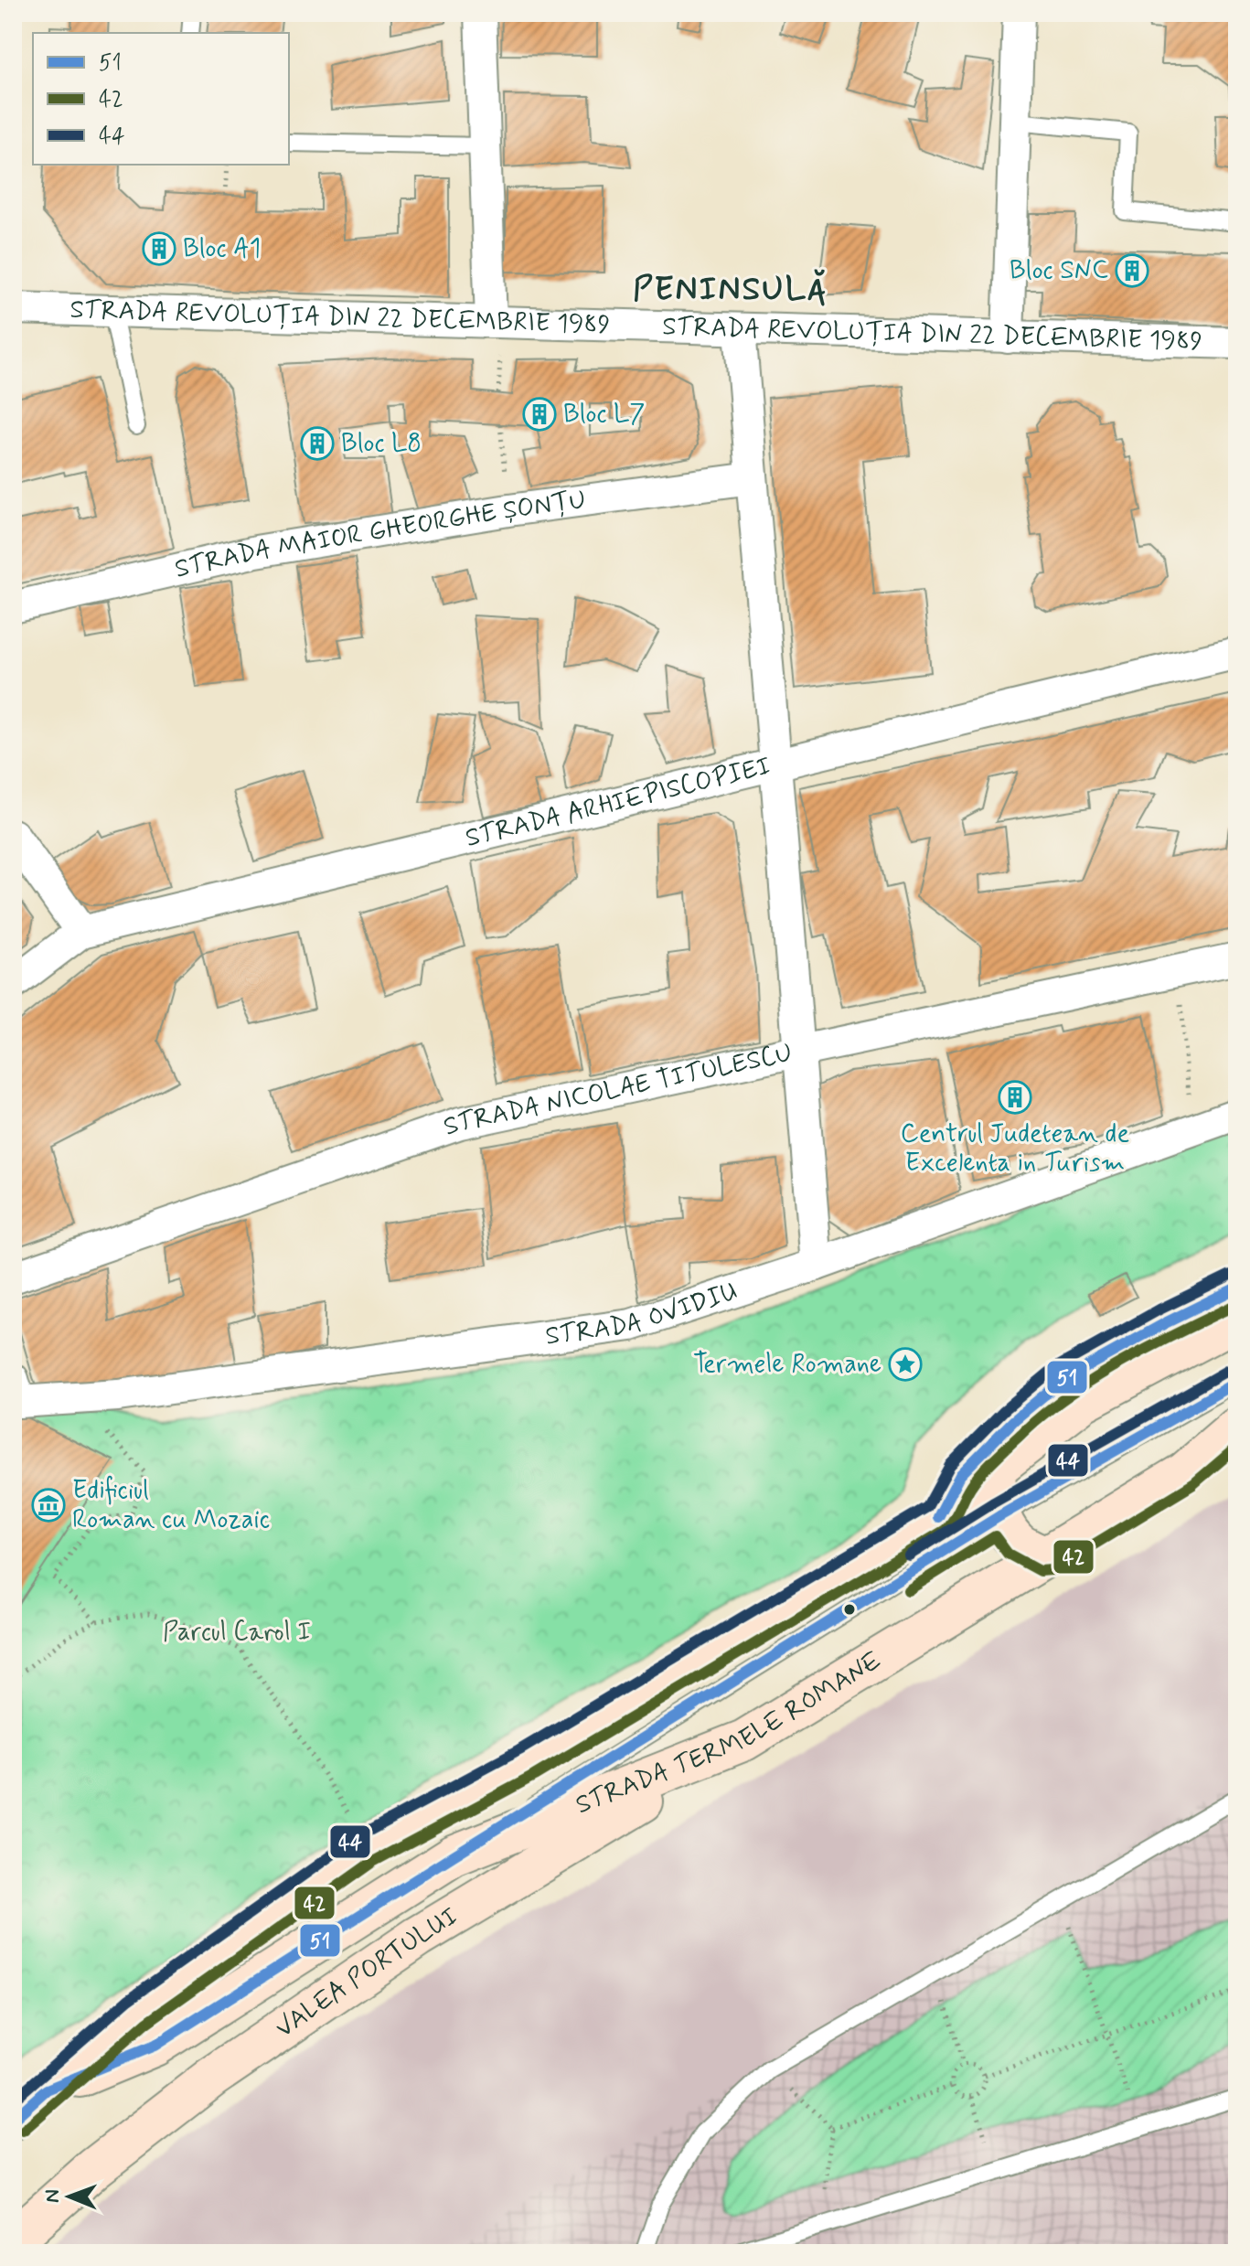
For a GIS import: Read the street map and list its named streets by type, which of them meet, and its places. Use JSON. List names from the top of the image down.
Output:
{
  "streets": {
    "street": [
      "STRADA REVOLUȚIA DIN 22 DECEMBRIE 1989",
      "STRADA MAIOR GHEORGHE ȘONȚU",
      "STRADA ARHIEPISCOPIEI",
      "STRADA NICOLAE TITULESCU",
      "STRADA OVIDIU",
      "STRADA TERMELE ROMANE",
      "VALEA PORTULUI"
    ]
  },
  "crossings": [
    ["STRADA TERMELE ROMANE", "VALEA PORTULUI"]
  ],
  "districts": ["PENINSULĂ"],
  "parks": ["Parcul Carol I"],
  "places": {
    "building": [
      "Bloc A1",
      "Bloc SNC",
      "Bloc L7",
      "Bloc L8",
      "Centrul Judetean de Excelenta in Turism"
    ],
    "place": ["Termele Romane"],
    "museum": ["Edificiul Roman cu Mozaic"]
  },
  "lines": ["transit line 44", "transit line 51", "transit line 42"],
  "legend": ["51", "42", "44"],
  "north": "left"
}
